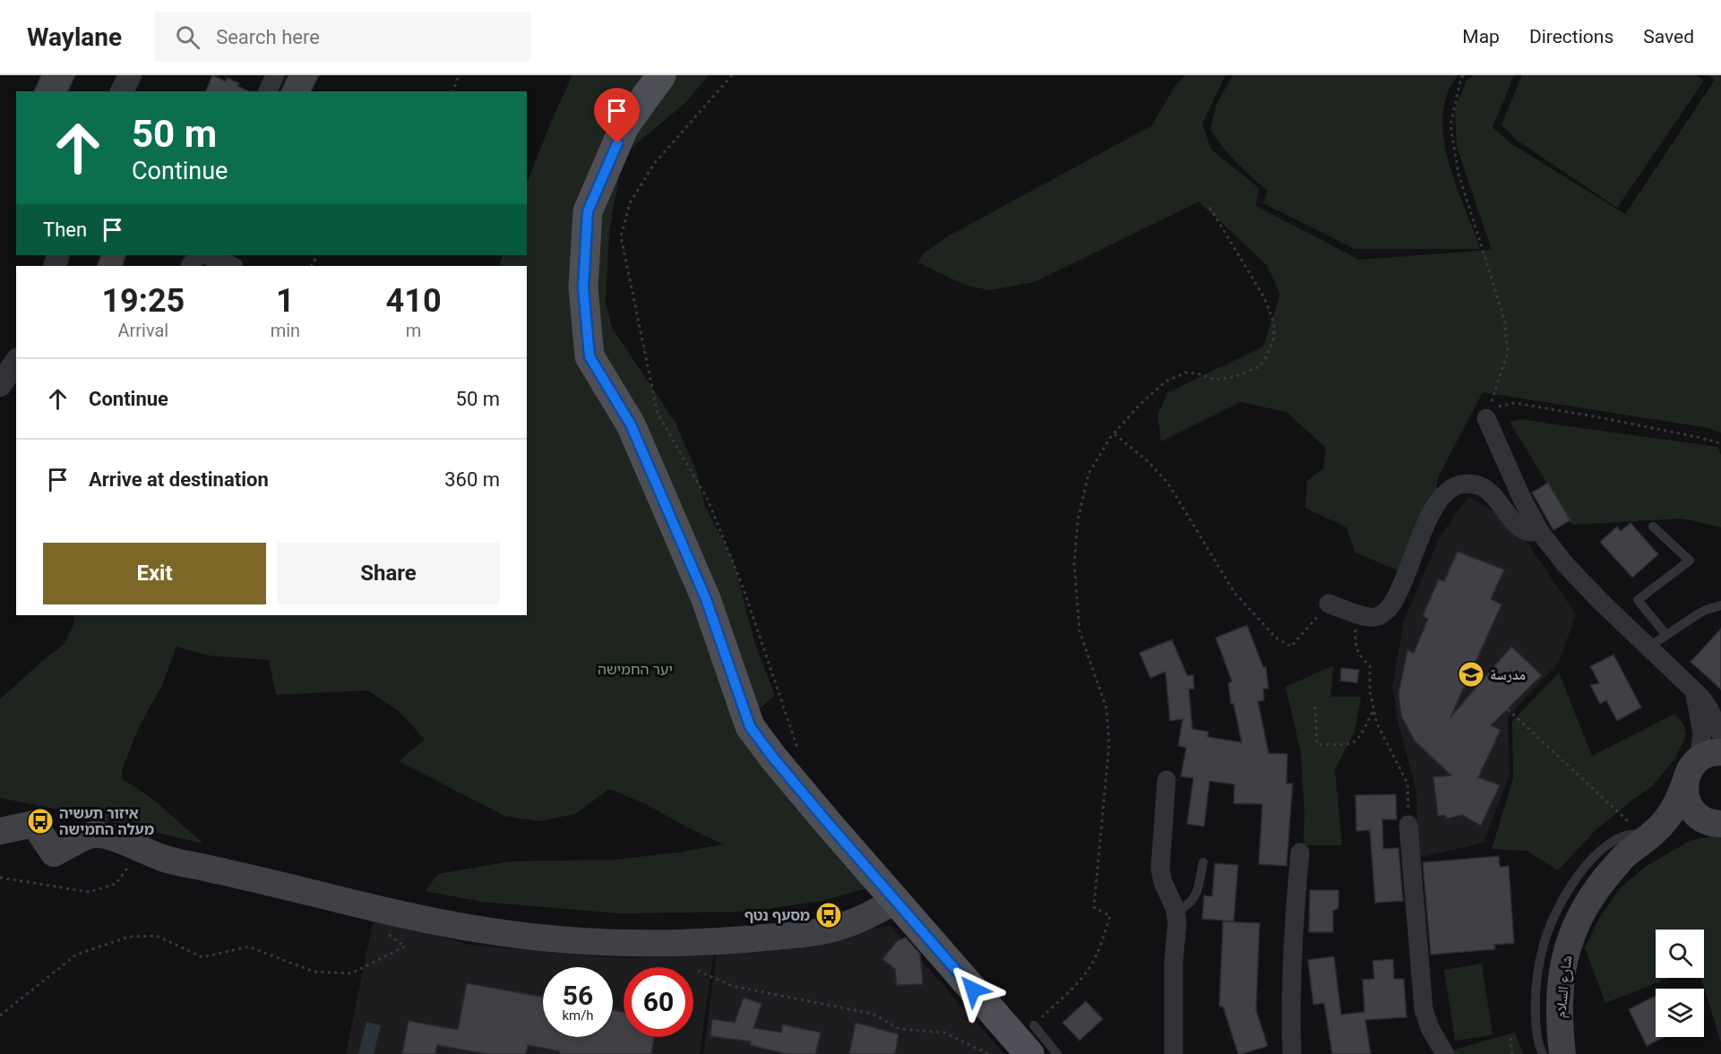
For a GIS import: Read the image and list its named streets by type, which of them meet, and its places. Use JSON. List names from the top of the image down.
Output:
{
  "streets": {
    "main road": ["شارع السلام"]
  },
  "parks": ["יער החמישה"],
  "places": {
    "school or university": ["مدرسة"],
    "bus stop": ["איזור תעשיה מעלה החמישה", "מסעף נטף"]
  },
  "page": {
    "header": "Waylane",
    "search": "Search here",
    "nav": ["Map", "Directions", "Saved"],
    "turn": ["50 m", "Continue"],
    "then": "Then",
    "eta": [
      "19:25",
      "Arrival",
      "1",
      "min",
      "410",
      "m"
    ],
    "list": [
      {
        "name": "Continue",
        "value": "50 m"
      },
      {
        "name": "Arrive at destination",
        "value": "360 m"
      }
    ],
    "buttons": ["Exit", "Share"],
    "speed": "56 km/h",
    "limit": "60"
  }
}
